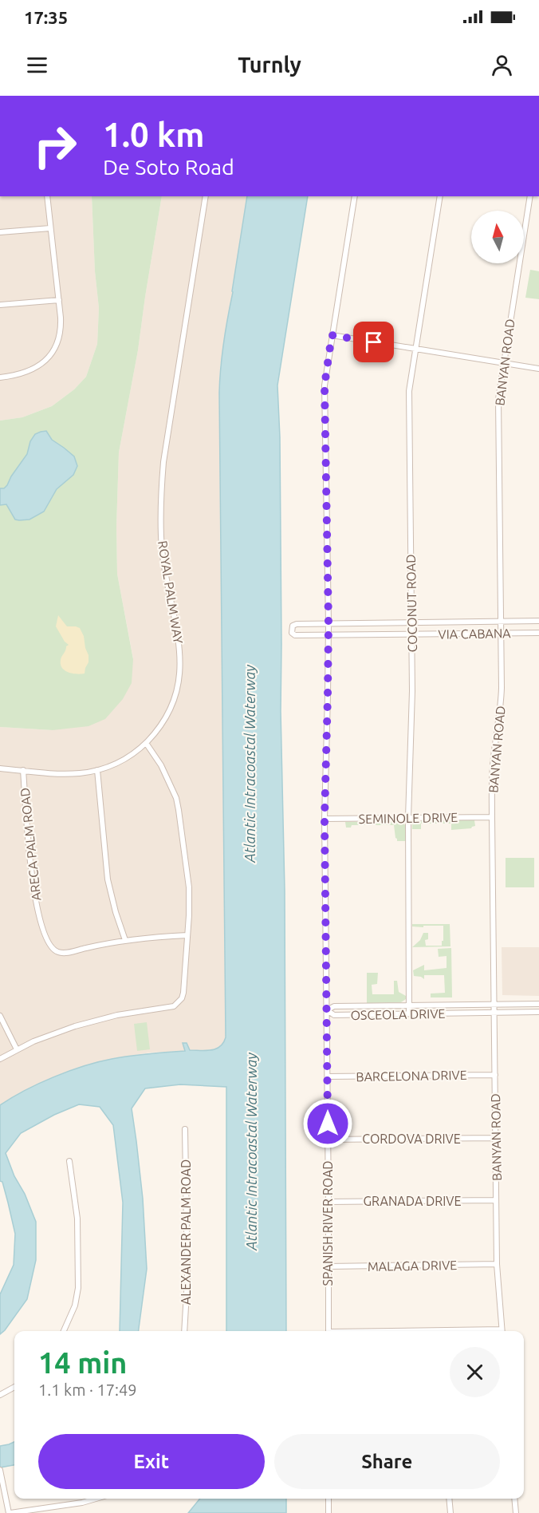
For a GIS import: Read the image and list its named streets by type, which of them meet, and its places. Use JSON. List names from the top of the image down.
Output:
{
  "streets": {
    "street": [
      "BANYAN ROAD",
      "ROYAL PALM WAY",
      "COCONUT ROAD",
      "VIA CABANA",
      "SEMINOLE DRIVE",
      "ARECA PALM ROAD",
      "OSCEOLA DRIVE",
      "BARCELONA DRIVE",
      "CORDOVA DRIVE",
      "GRANADA DRIVE",
      "SPANISH RIVER ROAD",
      "ALEXANDER PALM ROAD",
      "MALAGA DRIVE"
    ]
  },
  "crossings": [
    ["BANYAN ROAD", "VIA CABANA"],
    ["BANYAN ROAD", "SEMINOLE DRIVE"],
    ["BANYAN ROAD", "OSCEOLA DRIVE"],
    ["BANYAN ROAD", "BARCELONA DRIVE"],
    ["BANYAN ROAD", "CORDOVA DRIVE"],
    ["BANYAN ROAD", "GRANADA DRIVE"],
    ["BANYAN ROAD", "MALAGA DRIVE"],
    ["ROYAL PALM WAY", "ARECA PALM ROAD"],
    ["COCONUT ROAD", "VIA CABANA"],
    ["COCONUT ROAD", "SEMINOLE DRIVE"],
    ["COCONUT ROAD", "OSCEOLA DRIVE"],
    ["VIA CABANA", "SPANISH RIVER ROAD"],
    ["SEMINOLE DRIVE", "SPANISH RIVER ROAD"],
    ["OSCEOLA DRIVE", "SPANISH RIVER ROAD"],
    ["BARCELONA DRIVE", "SPANISH RIVER ROAD"],
    ["CORDOVA DRIVE", "SPANISH RIVER ROAD"],
    ["GRANADA DRIVE", "SPANISH RIVER ROAD"],
    ["SPANISH RIVER ROAD", "MALAGA DRIVE"]
  ],
  "water": ["Atlantic Intracoastal Waterway"],
  "north": "top",
  "page": {
    "status": "17:35",
    "header": "Turnly",
    "turn": ["1.0 km", "De Soto Road"],
    "heading": ["14 min", "1.1 km · 17:49"],
    "buttons": ["Exit", "Share"]
  }
}
